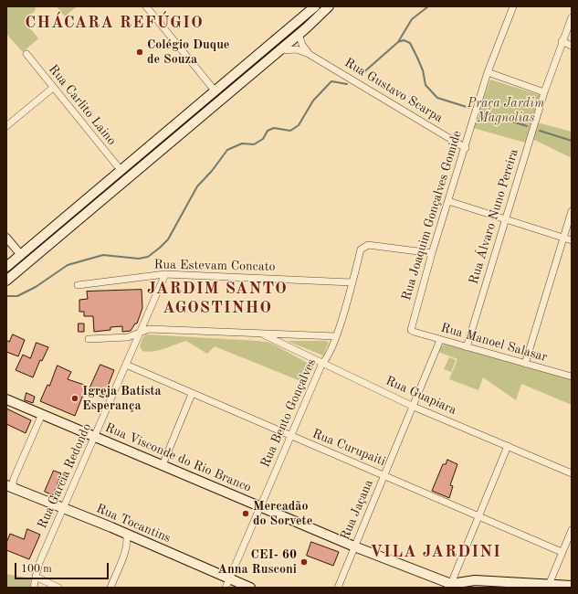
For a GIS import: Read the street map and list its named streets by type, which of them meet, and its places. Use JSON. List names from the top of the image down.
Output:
{
  "streets": {
    "main road": ["Rua Visconde do Rio Branco", "Rua Tocantins"],
    "street": [
      "Rua Gustavo Scarpa",
      "Rua Carlito Laino",
      "Rua Joaquim Gonçalves Gomide",
      "Rua Álvaro Nuno Pereira",
      "Rua Estevam Concato",
      "Rua Manoel Salasar",
      "Rua Guapiara",
      "Rua Bento Gonçalves",
      "Rua Curupaiti",
      "Rua Garcia Redondo",
      "Rua Jaçana"
    ]
  },
  "crossings": [
    ["Rua Gustavo Scarpa", "Rua Joaquim Gonçalves Gomide"],
    ["Rua Joaquim Gonçalves Gomide", "Rua Manoel Salasar"],
    ["Rua Joaquim Gonçalves Gomide", "Rua Bento Gonçalves"],
    ["Rua Álvaro Nuno Pereira", "Rua Manoel Salasar"],
    ["Rua Estevam Concato", "Rua Bento Gonçalves"],
    ["Rua Estevam Concato", "Rua Garcia Redondo"],
    ["Rua Manoel Salasar", "Rua Jaçana"],
    ["Rua Guapiara", "Rua Bento Gonçalves"],
    ["Rua Guapiara", "Rua Jaçana"],
    ["Rua Bento Gonçalves", "Rua Curupaiti"],
    ["Rua Bento Gonçalves", "Rua Visconde do Rio Branco"],
    ["Rua Bento Gonçalves", "Rua Tocantins"],
    ["Rua Curupaiti", "Rua Garcia Redondo"],
    ["Rua Curupaiti", "Rua Jaçana"],
    ["Rua Visconde do Rio Branco", "Rua Garcia Redondo"],
    ["Rua Visconde do Rio Branco", "Rua Jaçana"],
    ["Rua Garcia Redondo", "Rua Tocantins"]
  ],
  "districts": ["CHÁCARA REFÚGIO", "JARDIM SANTO AGOSTINHO", "VILA JARDINI"],
  "parks": ["Praça Jardim Magnolias"],
  "places": [
    "Colégio Duque de Souza",
    "Igreja Batista Esperança",
    "Mercadão do Sorvete",
    "CEI- 60 Anna Rusconi"
  ],
  "scale_bar": "100 m"
}
